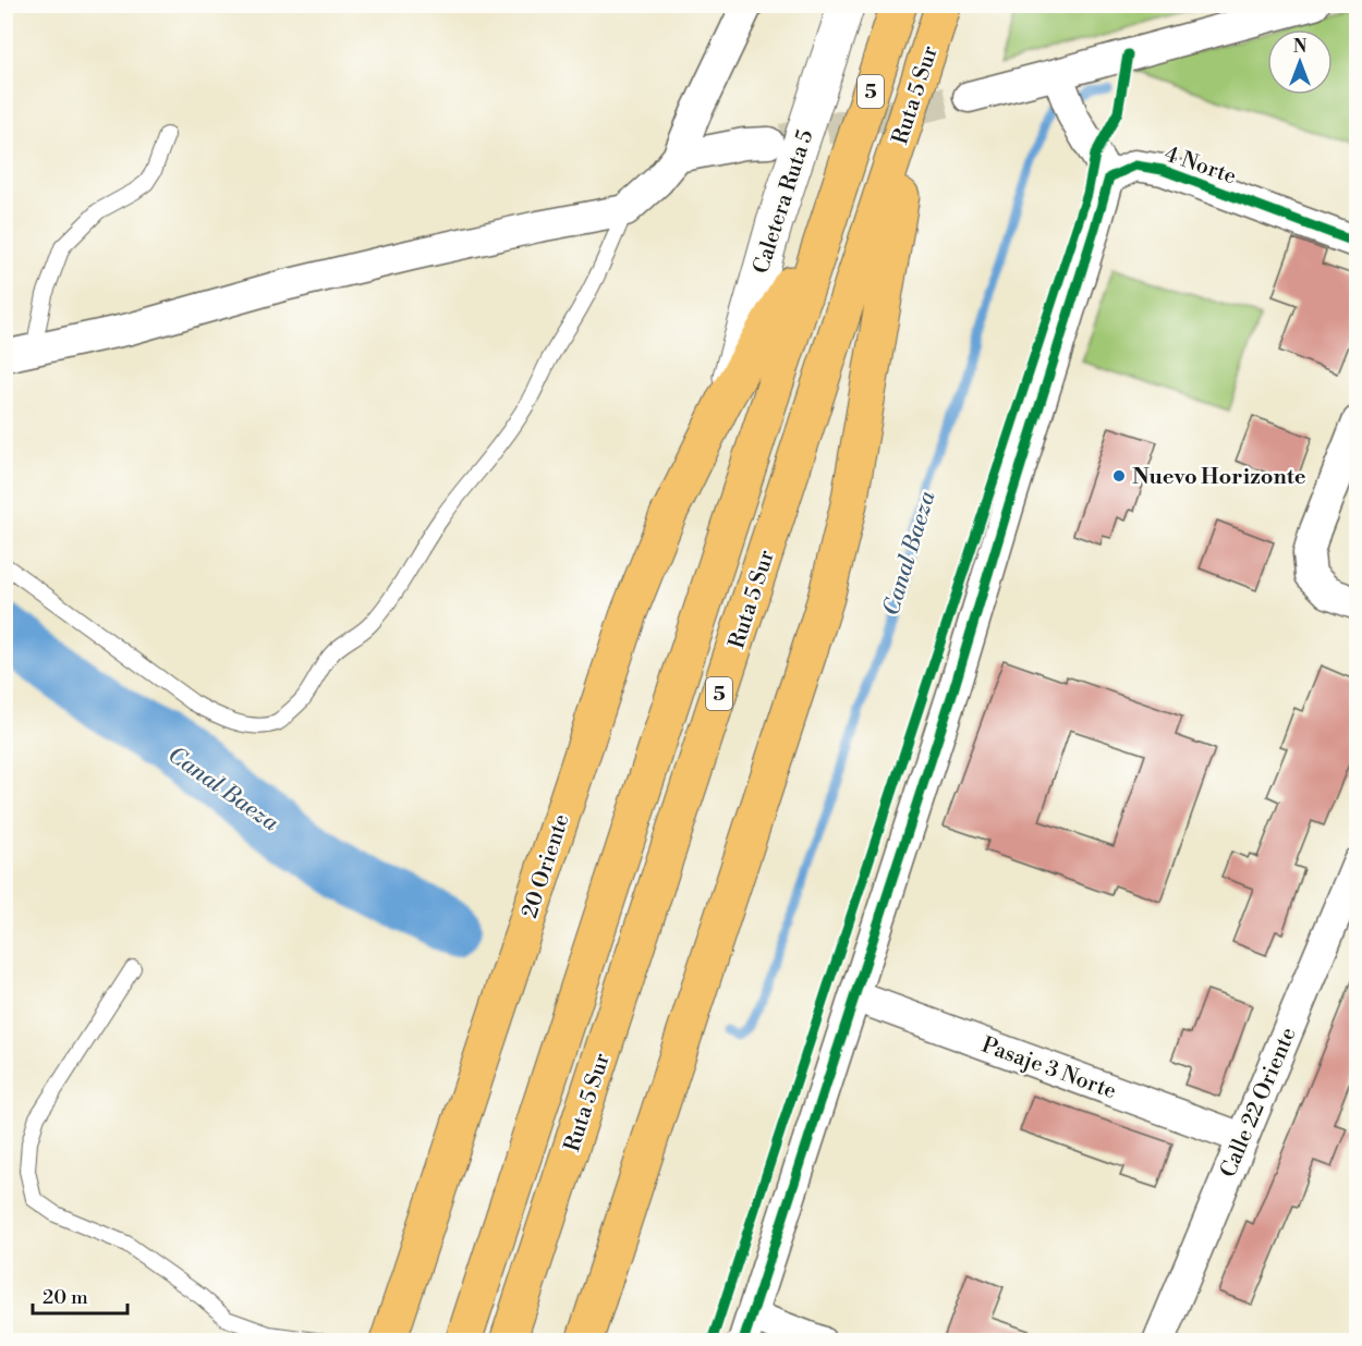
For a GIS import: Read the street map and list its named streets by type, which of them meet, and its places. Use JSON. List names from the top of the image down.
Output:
{
  "streets": {
    "highway": ["5", "Ruta 5 Sur", "20 Oriente"],
    "street": [
      "4 Norte",
      "Caletera Ruta 5",
      "Pasaje 3 Norte",
      "Calle 22 Oriente"
    ]
  },
  "crossings": [
    ["Ruta 5 Sur", "20 Oriente"],
    ["Caletera Ruta 5", "20 Oriente"],
    ["Pasaje 3 Norte", "Calle 22 Oriente"]
  ],
  "water": ["Canal Baeza"],
  "places": ["Nuevo Horizonte"],
  "scale_bar": "20 m",
  "north": "top"
}
